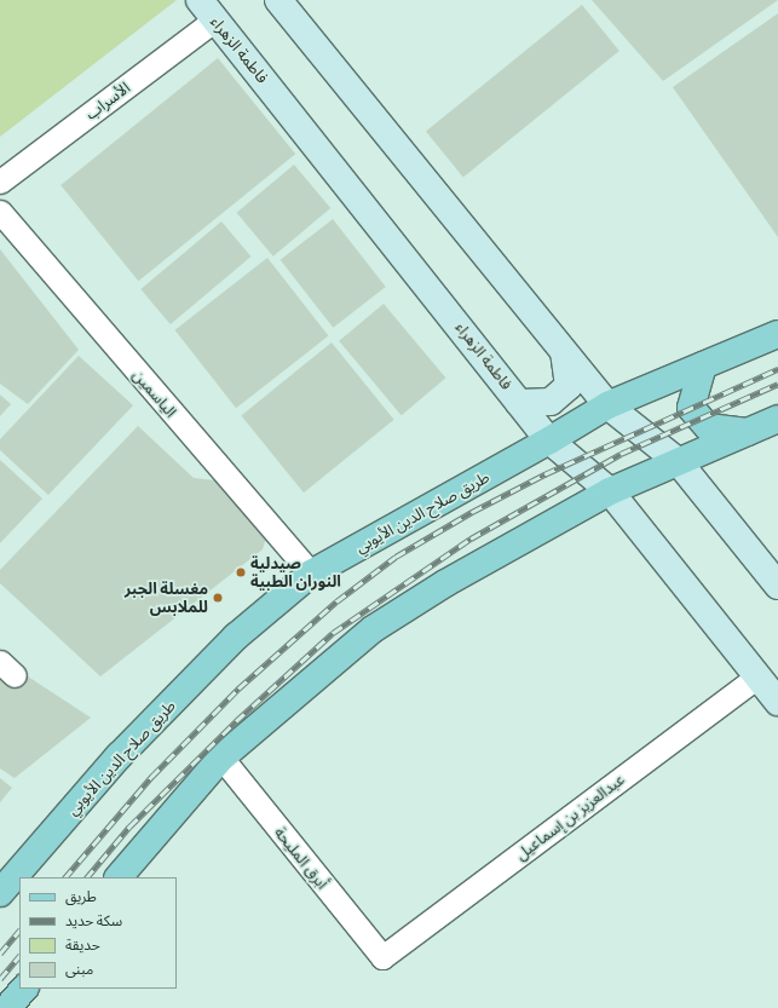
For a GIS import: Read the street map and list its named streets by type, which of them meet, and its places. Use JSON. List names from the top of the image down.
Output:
{
  "streets": {
    "main road": ["فاطمة الزهراء", "طريق صلاح الدين الأيوبي"],
    "street": [
      "الأسراب",
      "الياسمين",
      "عبدالعزيز بن إسماعيل",
      "أبرق المليحة"
    ]
  },
  "crossings": [
    ["فاطمة الزهراء", "الأسراب"],
    ["فاطمة الزهراء", "طريق صلاح الدين الأيوبي"],
    ["فاطمة الزهراء", "عبدالعزيز بن إسماعيل"],
    ["الياسمين", "طريق صلاح الدين الأيوبي"],
    ["عبدالعزيز بن إسماعيل", "أبرق المليحة"]
  ],
  "places": ["صيدلية النوران الطبية", "مغسلة الجبر للملابس"],
  "legend": [
    "طريق",
    "سكة حديد",
    "حديقة",
    "مبنى"
  ]
}
